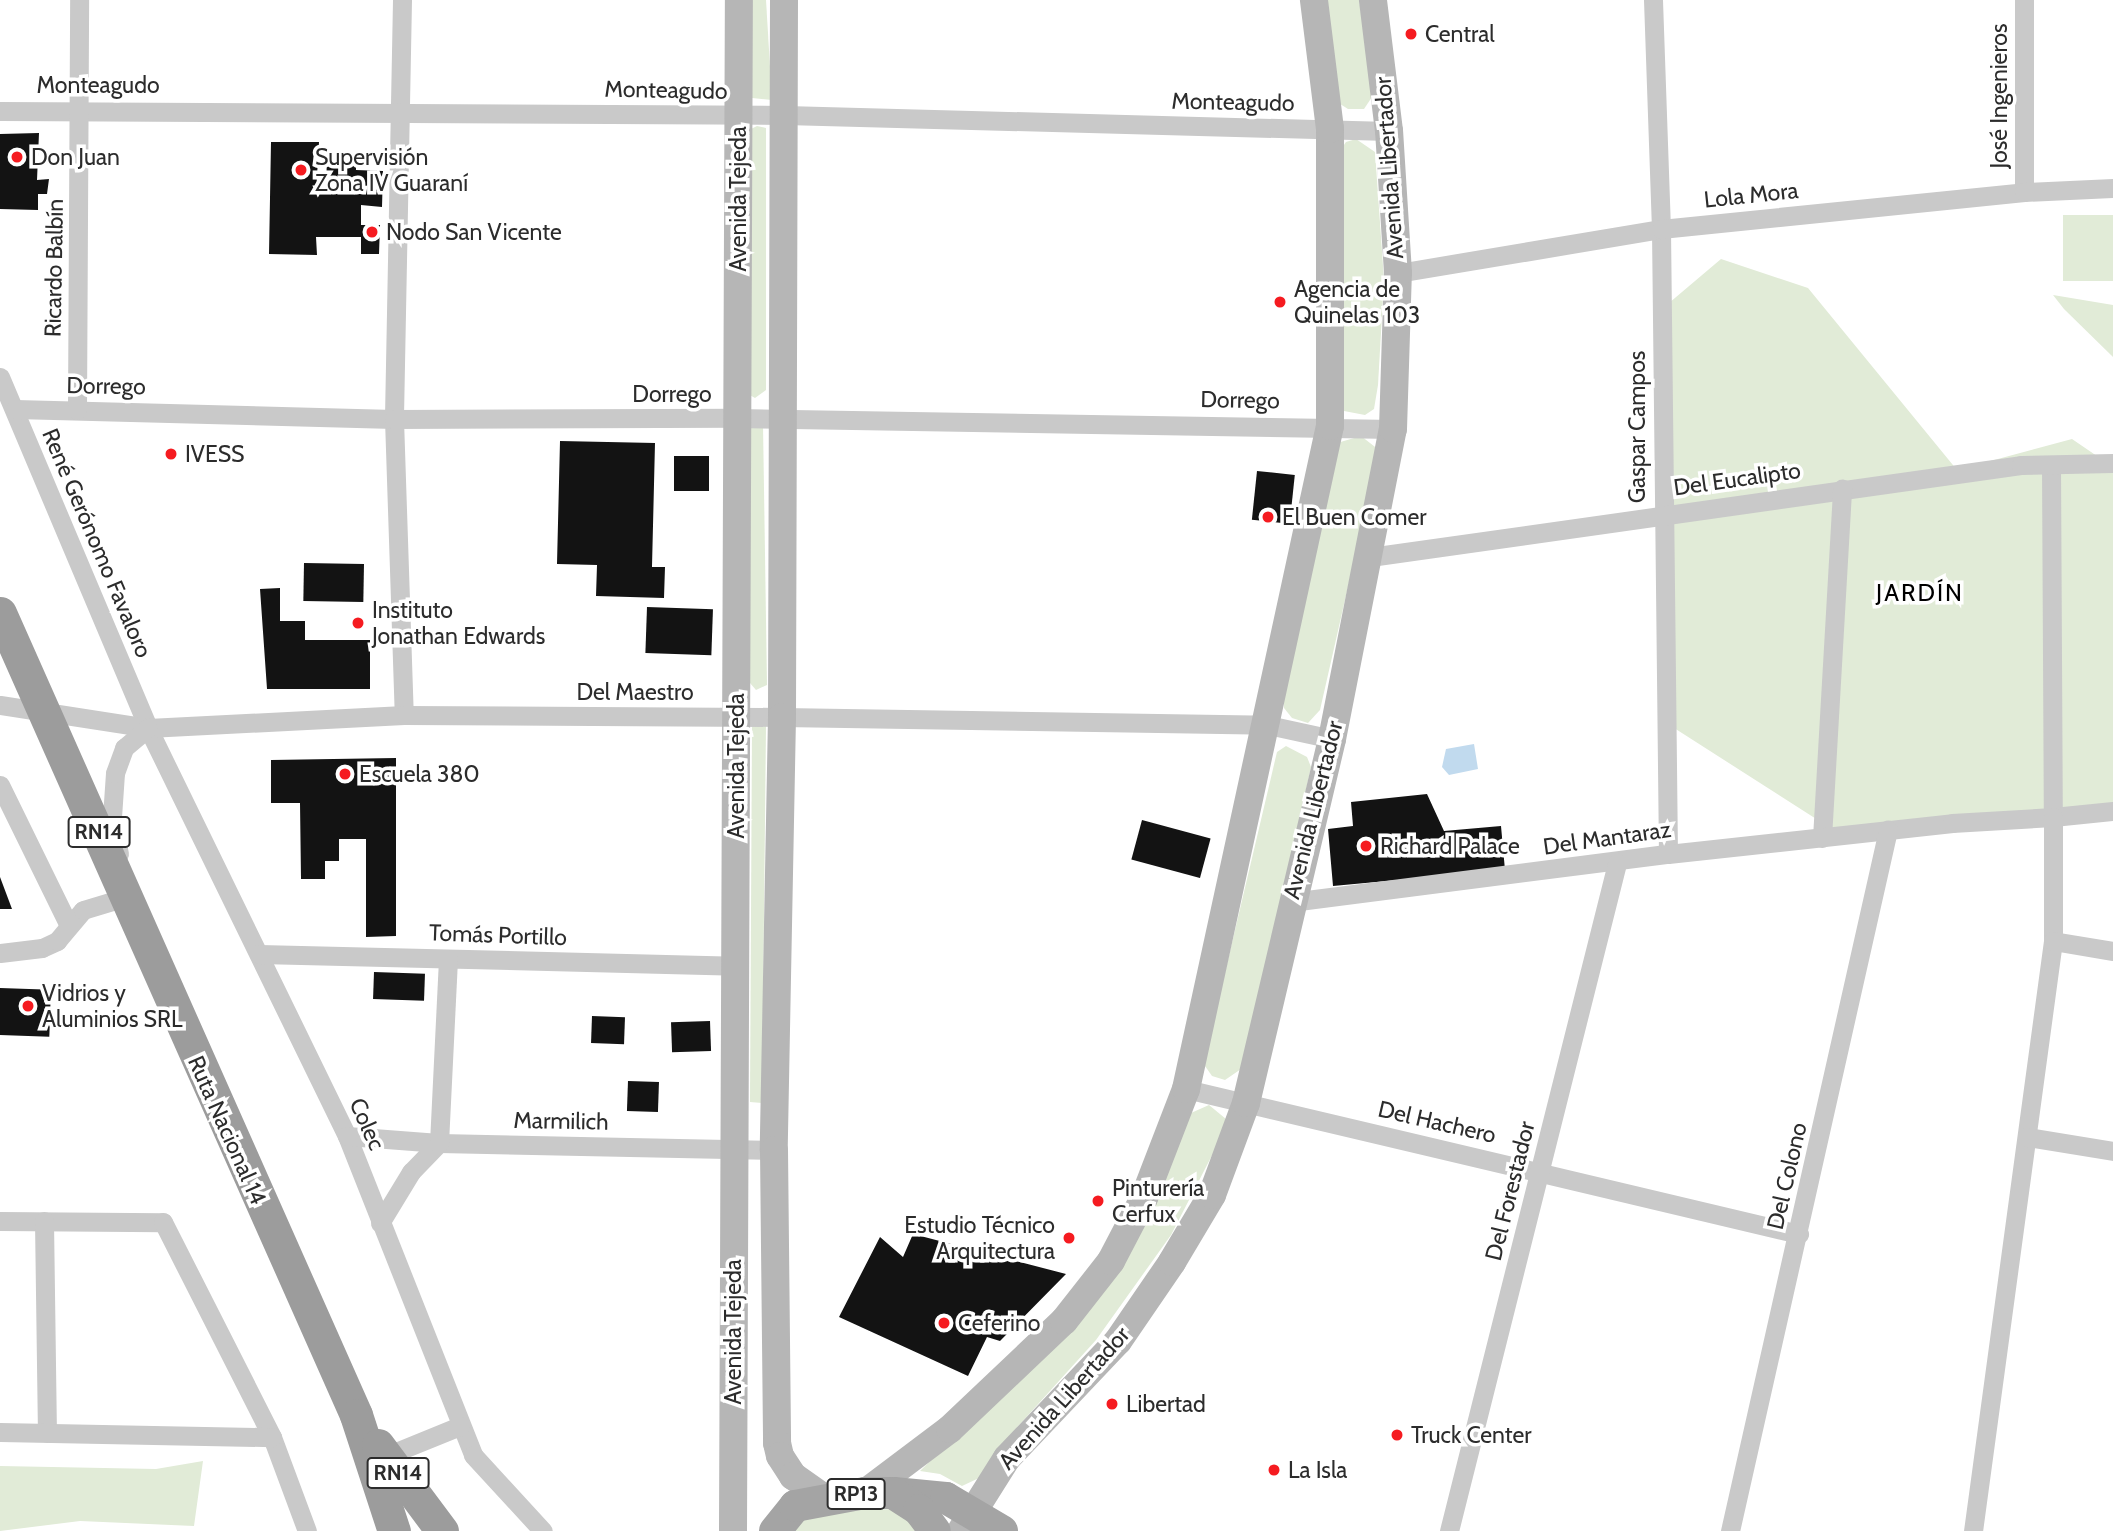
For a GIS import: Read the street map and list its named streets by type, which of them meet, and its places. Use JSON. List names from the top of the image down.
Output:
{
  "streets": {
    "highway": ["RN14", "Ruta Nacional 14"],
    "main road": ["Avenida Libertador", "Avenida Tejeda", "RP13"],
    "street": [
      "Monteagudo",
      "José Ingenieros",
      "Lola Mora",
      "Ricardo Balbín",
      "Dorrego",
      "Gaspar Campos",
      "Del Eucalipto",
      "René Gerónomo Favaloro",
      "Del Maestro",
      "Del Mantaraz",
      "Tomás Portillo",
      "Marmilich",
      "Del Hachero",
      "Colec",
      "Del Colono",
      "Del Forestador"
    ]
  },
  "crossings": [
    ["Monteagudo", "Avenida Libertador"],
    ["Monteagudo", "Avenida Tejeda"],
    ["Monteagudo", "Ricardo Balbín"],
    ["José Ingenieros", "Lola Mora"],
    ["Avenida Libertador", "Lola Mora"],
    ["Avenida Libertador", "Dorrego"],
    ["Avenida Libertador", "Del Eucalipto"],
    ["Avenida Libertador", "Del Maestro"],
    ["Avenida Libertador", "Del Mantaraz"],
    ["Avenida Libertador", "Del Hachero"],
    ["Avenida Libertador", "RP13"],
    ["Lola Mora", "Gaspar Campos"],
    ["Avenida Tejeda", "Dorrego"],
    ["Avenida Tejeda", "Del Maestro"],
    ["Avenida Tejeda", "Tomás Portillo"],
    ["Avenida Tejeda", "Marmilich"],
    ["Avenida Tejeda", "RP13"],
    ["Ricardo Balbín", "Dorrego"],
    ["Dorrego", "René Gerónomo Favaloro"],
    ["Gaspar Campos", "Del Eucalipto"],
    ["Gaspar Campos", "Del Mantaraz"],
    ["René Gerónomo Favaloro", "Del Maestro"],
    ["René Gerónomo Favaloro", "Colec"],
    ["Del Maestro", "Colec"],
    ["Del Maestro", "Ruta Nacional 14"],
    ["Del Mantaraz", "Del Colono"],
    ["Del Mantaraz", "Del Forestador"],
    ["Tomás Portillo", "Colec"],
    ["Marmilich", "Colec"],
    ["Del Hachero", "Del Colono"],
    ["Del Hachero", "Del Forestador"]
  ],
  "districts": ["JARDÍN"],
  "places": [
    "Central",
    "Don Juan",
    "Supervisión Zona IV Guaraní",
    "Nodo San Vicente",
    "Agencia de Quinelas 103",
    "IVESS",
    "El Buen Comer",
    "Instituto Jonathan Edwards",
    "Escuela 380",
    "Richard Palace",
    "Vidrios y Aluminios SRL",
    "Pinturería Cerfux",
    "Estudio Técnico Arquitectura",
    "Ceferino",
    "Libertad",
    "Truck Center",
    "La Isla"
  ]
}
